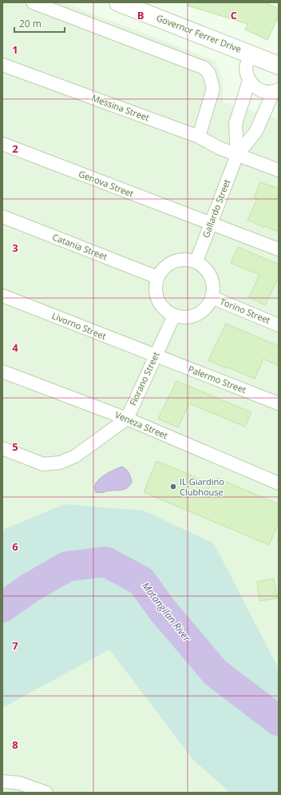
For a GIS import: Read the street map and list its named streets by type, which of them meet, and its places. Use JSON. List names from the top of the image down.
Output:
{
  "streets": {
    "main road": ["Governor Ferrer Drive"],
    "street": [
      "Messina Street",
      "Genova Street",
      "Gallardo Street",
      "Catania Street",
      "Torino Street",
      "Livorno Street",
      "Fiorano Street",
      "Palermo Street",
      "Veneza Street"
    ]
  },
  "crossings": [
    ["Messina Street", "Gallardo Street"],
    ["Genova Street", "Gallardo Street"],
    ["Gallardo Street", "Catania Street"],
    ["Gallardo Street", "Torino Street"],
    ["Gallardo Street", "Fiorano Street"],
    ["Catania Street", "Torino Street"],
    ["Catania Street", "Fiorano Street"],
    ["Torino Street", "Fiorano Street"],
    ["Livorno Street", "Fiorano Street"],
    ["Livorno Street", "Palermo Street"],
    ["Fiorano Street", "Palermo Street"],
    ["Fiorano Street", "Veneza Street"]
  ],
  "water": ["Matangilan River"],
  "places": ["IL Giardino Clubhouse"],
  "scale_bar": "20 m",
  "grid": {
    "columns": ["B", "C"],
    "rows": [
      "1",
      "2",
      "3",
      "4",
      "5",
      "6",
      "7",
      "8"
    ]
  }
}
